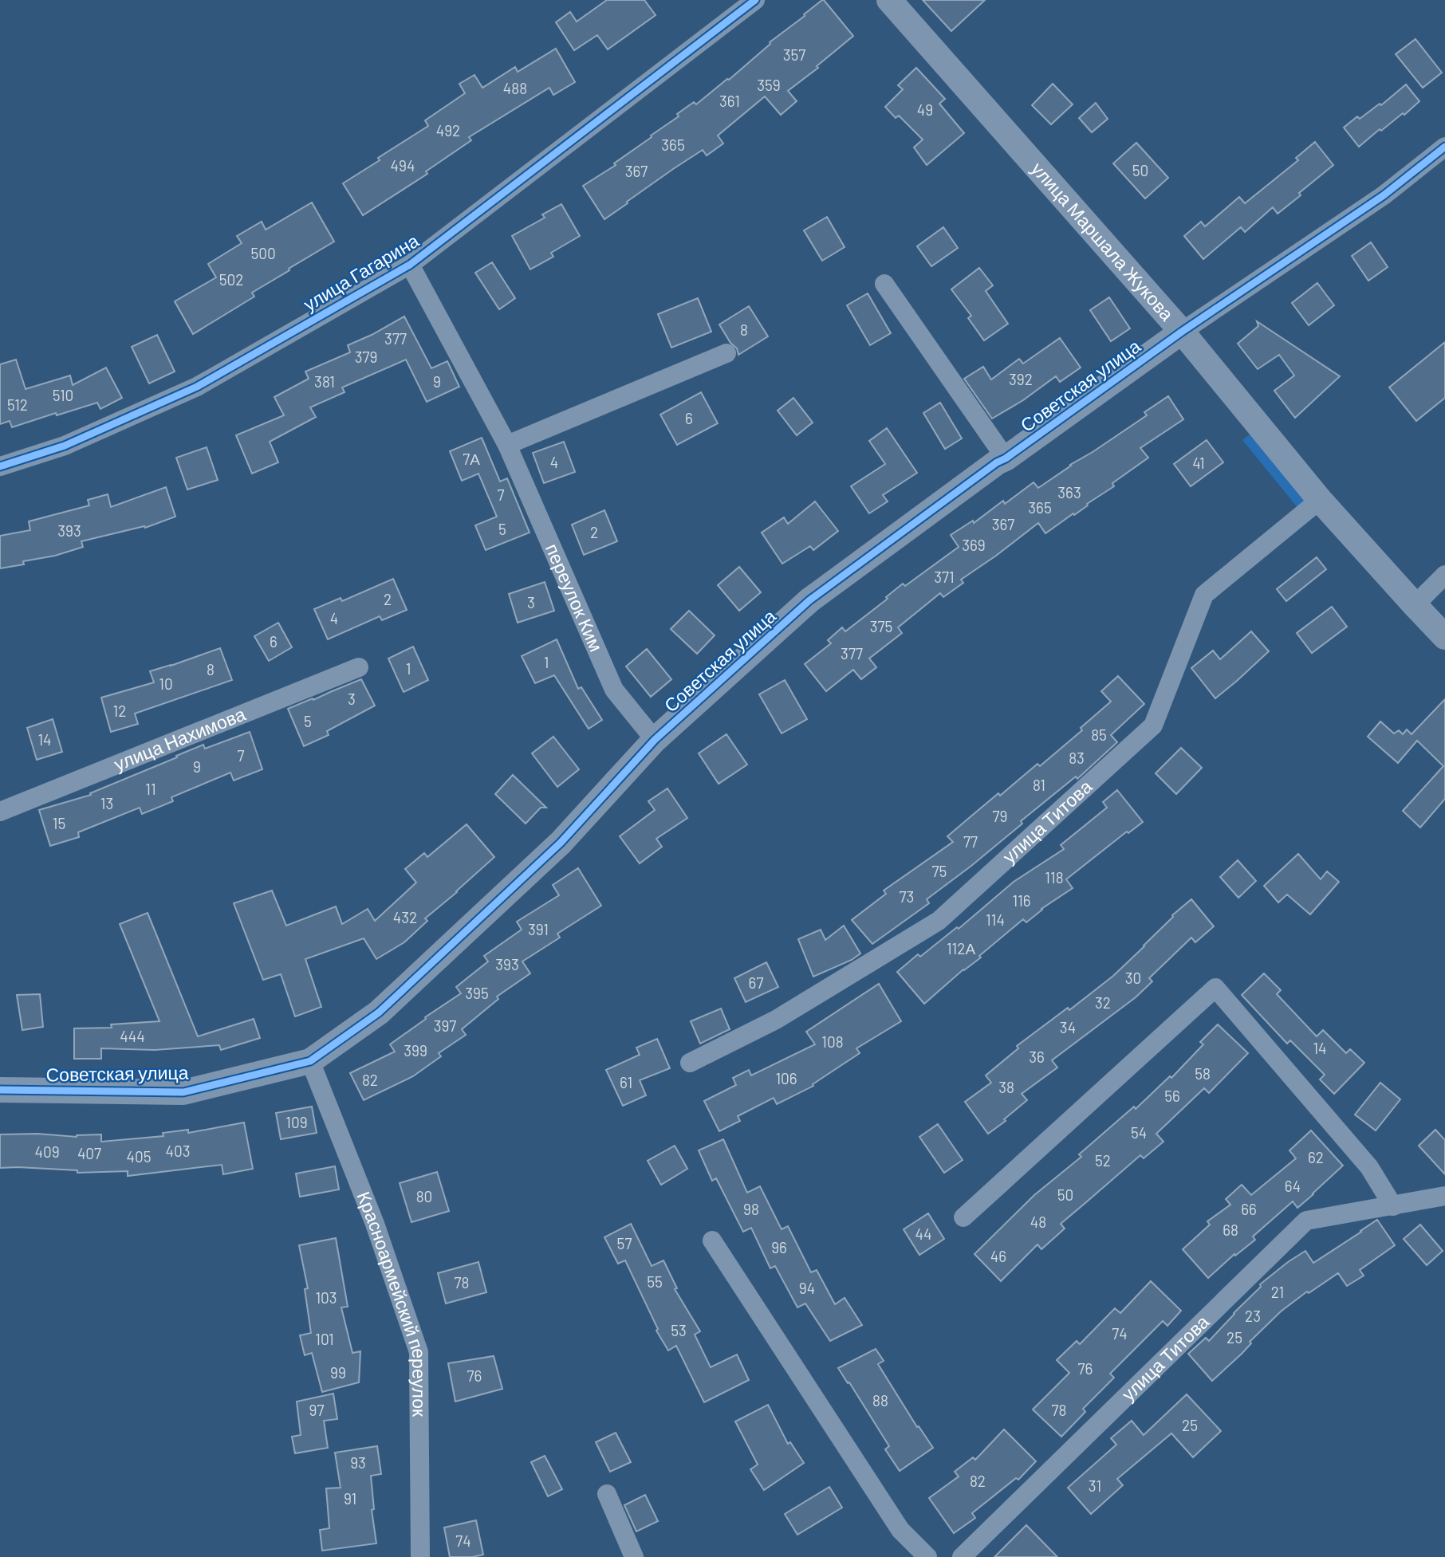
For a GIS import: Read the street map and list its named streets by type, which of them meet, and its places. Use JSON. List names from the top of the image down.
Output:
{
  "streets": {
    "street": [
      "улица Маршала Жукова",
      "улица Гагарина",
      "Советская улица",
      "переулок Ким",
      "улица Нахимова",
      "улица Титова",
      "Красноармейский переулок"
    ]
  },
  "crossings": [
    ["улица Маршала Жукова", "Советская улица"],
    ["улица Маршала Жукова", "улица Титова"],
    ["улица Гагарина", "переулок Ким"],
    ["Советская улица", "переулок Ким"],
    ["Советская улица", "Красноармейский переулок"]
  ],
  "house_numbers": [
    "357",
    "359",
    "488",
    "361",
    "49",
    "492",
    "365",
    "494",
    "50",
    "367",
    "500",
    "502",
    "8",
    "377",
    "379",
    "392",
    "381",
    "9",
    "510",
    "512",
    "6",
    "7А",
    "4",
    "41",
    "363",
    "7",
    "365",
    "367",
    "5",
    "393",
    "2",
    "369",
    "371",
    "2",
    "3",
    "4",
    "375",
    "6",
    "377",
    "1",
    "1",
    "8",
    "10",
    "3",
    "12",
    "5",
    "85",
    "14",
    "7",
    "83",
    "9",
    "81",
    "11",
    "13",
    "79",
    "15",
    "77",
    "75",
    "118",
    "73",
    "116",
    "432",
    "114",
    "391",
    "112А",
    "393",
    "30",
    "67",
    "395",
    "32",
    "397",
    "34",
    "444",
    "108",
    "14",
    "399",
    "36",
    "58",
    "106",
    "82",
    "61",
    "38",
    "56",
    "109",
    "54",
    "403",
    "409",
    "407",
    "405",
    "62",
    "52",
    "64",
    "50",
    "80",
    "98",
    "66",
    "48",
    "68",
    "44",
    "57",
    "96",
    "46",
    "55",
    "78",
    "94",
    "21",
    "103",
    "23",
    "53",
    "74",
    "25",
    "101",
    "76",
    "99",
    "76",
    "88",
    "97",
    "78",
    "25",
    "93",
    "82",
    "31",
    "91",
    "74"
  ]
}
